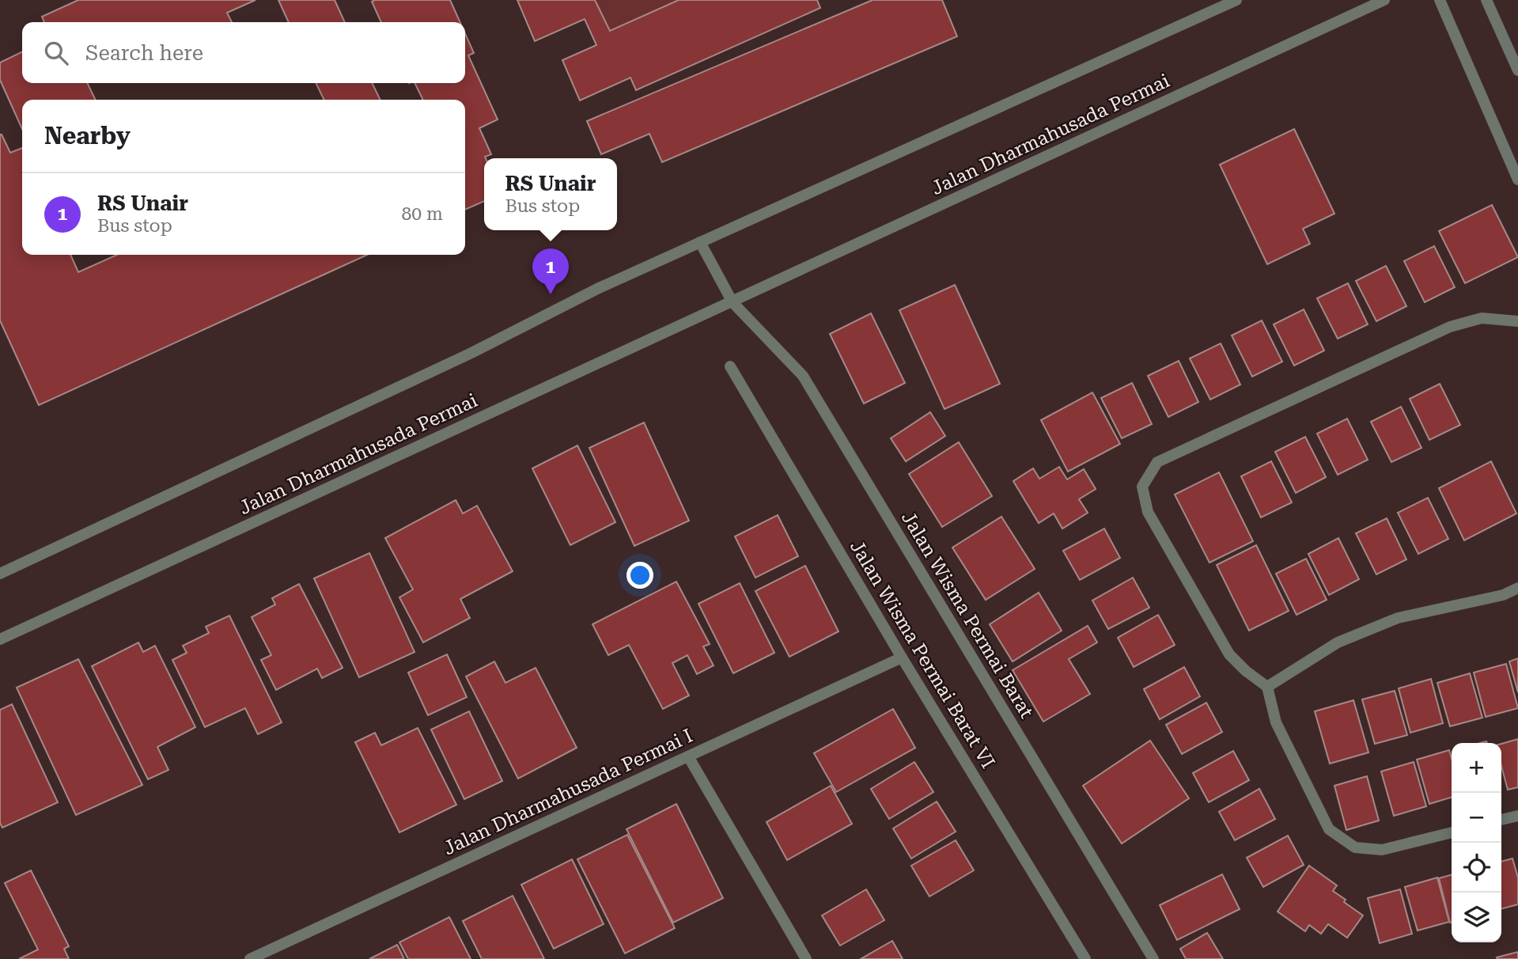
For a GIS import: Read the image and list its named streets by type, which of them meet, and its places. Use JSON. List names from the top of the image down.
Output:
{
  "streets": {
    "street": [
      "Jalan Dharmahusada Permai",
      "Jalan Wisma Permai Barat",
      "Jalan Wisma Permai Barat VI",
      "Jalan Dharmahusada Permai I"
    ]
  },
  "crossings": [
    ["Jalan Dharmahusada Permai", "Jalan Wisma Permai Barat"],
    ["Jalan Wisma Permai Barat VI", "Jalan Dharmahusada Permai I"]
  ],
  "page": {
    "search": "Search here",
    "heading": "Nearby",
    "popup": ["RS Unair", "Bus stop"],
    "list": [
      {
        "mark": "1",
        "name": "RS Unair",
        "note": "Bus stop",
        "value": "80 m"
      }
    ],
    "pins": "1",
    "map_buttons": ["+", "−"]
  }
}
